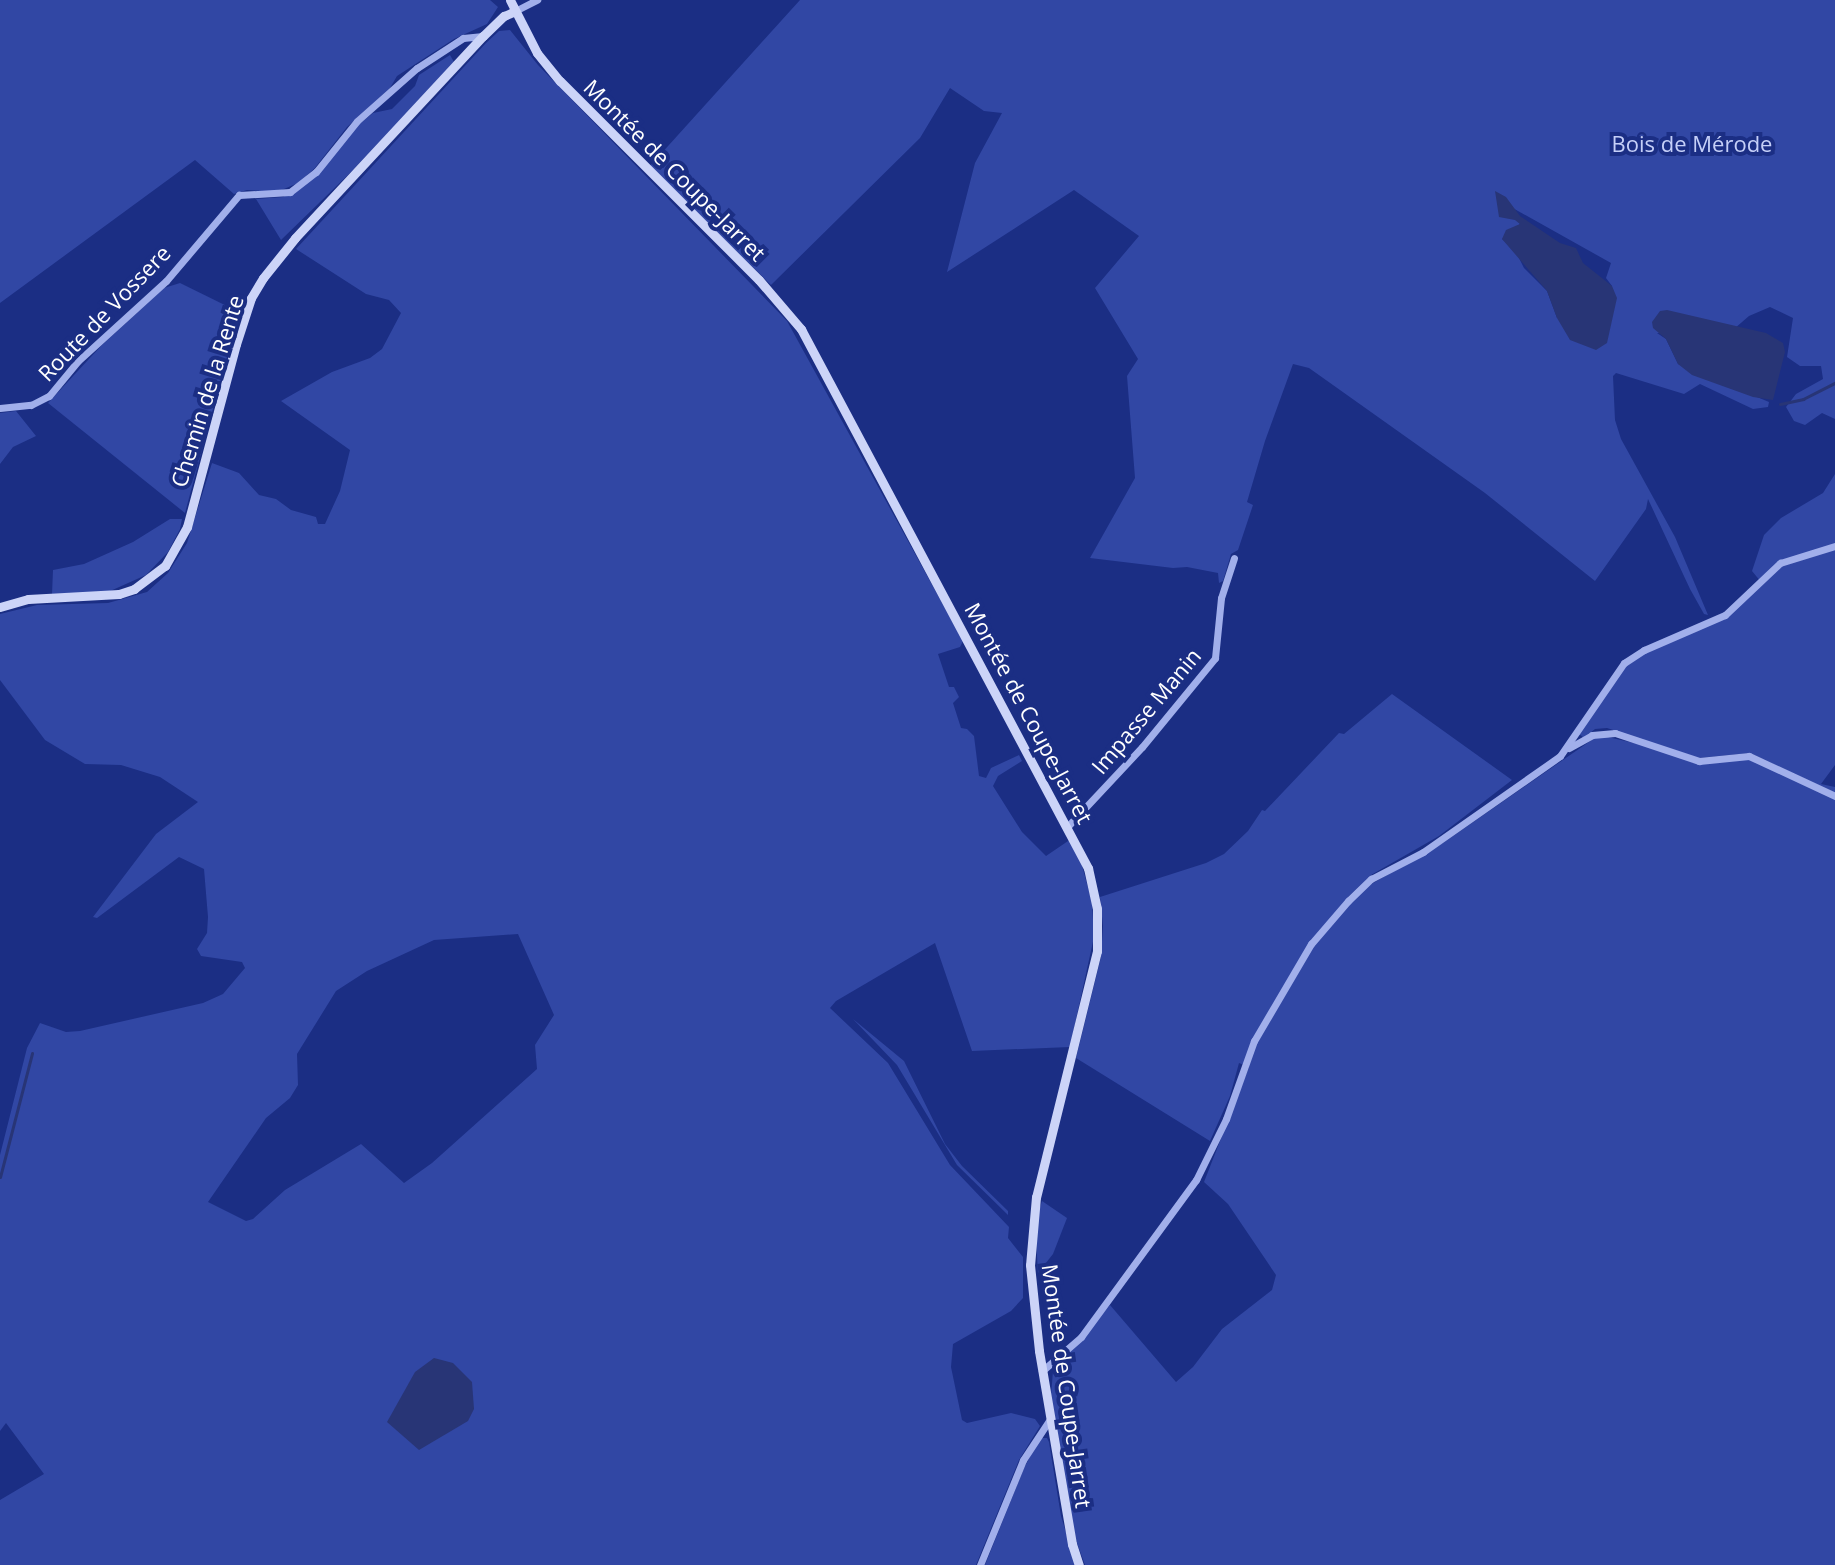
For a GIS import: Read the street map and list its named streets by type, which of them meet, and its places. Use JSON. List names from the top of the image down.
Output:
{
  "streets": {
    "main road": ["Montée de Coupe-Jarret", "Chemin de la Rente"],
    "street": ["Route de Vossere", "Impasse Manin"]
  },
  "crossings": [
    ["Montée de Coupe-Jarret", "Chemin de la Rente"],
    ["Montée de Coupe-Jarret", "Impasse Manin"],
    ["Route de Vossere", "Chemin de la Rente"]
  ],
  "parks": ["Bois de Mérode"]
}
